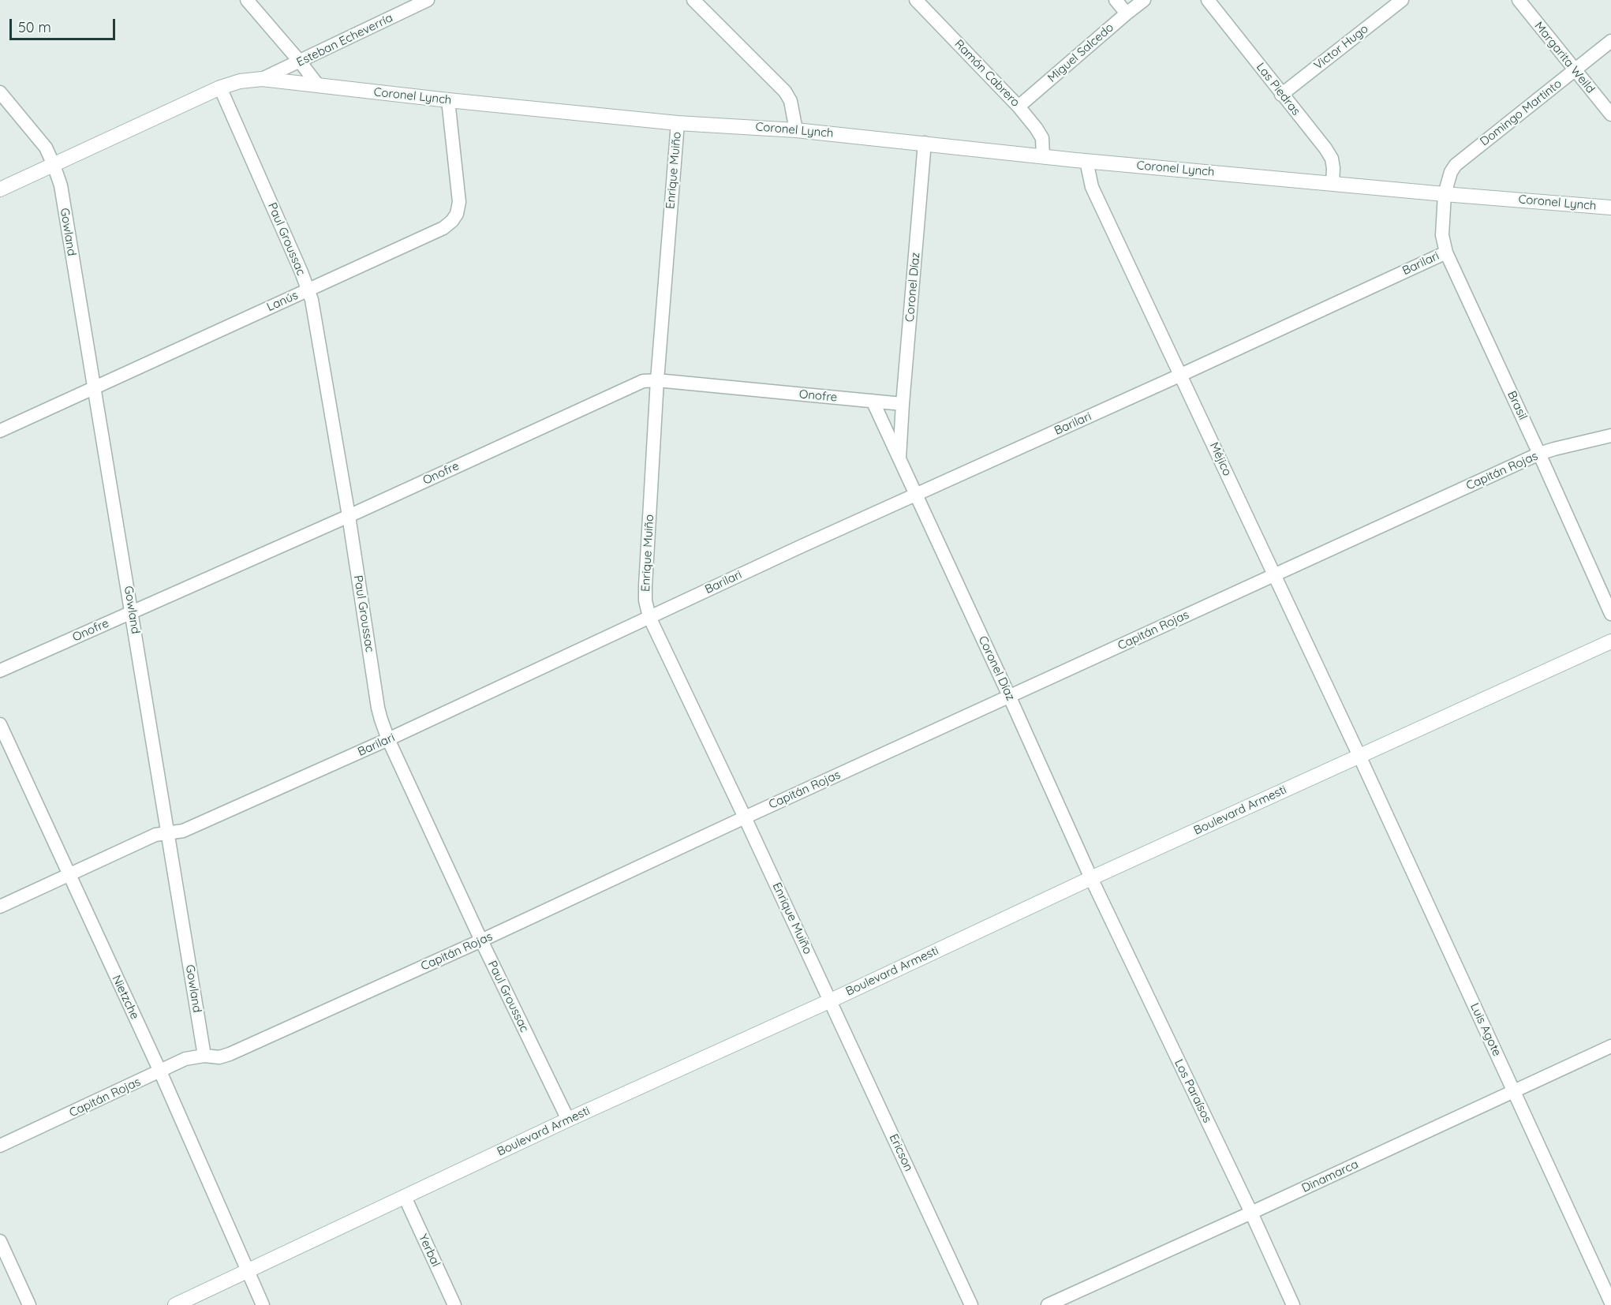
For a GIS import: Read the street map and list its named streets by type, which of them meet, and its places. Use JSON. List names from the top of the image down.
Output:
{
  "streets": {
    "street": [
      "Esteban Echeverría",
      "Victor Hugo",
      "Miguel Salcedo",
      "Margarita Weild",
      "Ramón Cabrero",
      "Las Piedras",
      "Coronel Lynch",
      "Domingo Martinto",
      "Enrique Muiño",
      "Gowland",
      "Paul Groussac",
      "Barilari",
      "Coronel Díaz",
      "Lanús",
      "Onofre",
      "Brasil",
      "Méjico",
      "Capitán Rojas",
      "Boulevard Armesti",
      "Nietzche",
      "Luis Agote",
      "Los Paraísos",
      "Ericson",
      "Dinamarca",
      "Yerbal"
    ]
  },
  "crossings": [
    ["Esteban Echeverría", "Coronel Lynch"],
    ["Victor Hugo", "Las Piedras"],
    ["Miguel Salcedo", "Ramón Cabrero"],
    ["Margarita Weild", "Domingo Martinto"],
    ["Ramón Cabrero", "Coronel Lynch"],
    ["Las Piedras", "Coronel Lynch"],
    ["Coronel Lynch", "Domingo Martinto"],
    ["Coronel Lynch", "Enrique Muiño"],
    ["Coronel Lynch", "Gowland"],
    ["Coronel Lynch", "Paul Groussac"],
    ["Coronel Lynch", "Coronel Díaz"],
    ["Coronel Lynch", "Lanús"],
    ["Coronel Lynch", "Brasil"],
    ["Coronel Lynch", "Méjico"],
    ["Domingo Martinto", "Brasil"],
    ["Enrique Muiño", "Barilari"],
    ["Enrique Muiño", "Onofre"],
    ["Enrique Muiño", "Capitán Rojas"],
    ["Enrique Muiño", "Boulevard Armesti"],
    ["Enrique Muiño", "Ericson"],
    ["Gowland", "Barilari"],
    ["Gowland", "Lanús"],
    ["Gowland", "Onofre"],
    ["Gowland", "Capitán Rojas"],
    ["Paul Groussac", "Barilari"],
    ["Paul Groussac", "Lanús"],
    ["Paul Groussac", "Onofre"],
    ["Paul Groussac", "Capitán Rojas"],
    ["Paul Groussac", "Boulevard Armesti"],
    ["Barilari", "Coronel Díaz"],
    ["Barilari", "Brasil"],
    ["Barilari", "Méjico"],
    ["Barilari", "Nietzche"],
    ["Coronel Díaz", "Onofre"],
    ["Coronel Díaz", "Capitán Rojas"],
    ["Coronel Díaz", "Boulevard Armesti"],
    ["Coronel Díaz", "Los Paraísos"],
    ["Brasil", "Capitán Rojas"],
    ["Méjico", "Capitán Rojas"],
    ["Méjico", "Boulevard Armesti"],
    ["Méjico", "Luis Agote"],
    ["Capitán Rojas", "Nietzche"],
    ["Boulevard Armesti", "Nietzche"],
    ["Boulevard Armesti", "Luis Agote"],
    ["Boulevard Armesti", "Los Paraísos"],
    ["Boulevard Armesti", "Ericson"],
    ["Boulevard Armesti", "Yerbal"],
    ["Luis Agote", "Dinamarca"],
    ["Los Paraísos", "Dinamarca"]
  ],
  "scale_bar": "50 m"
}
